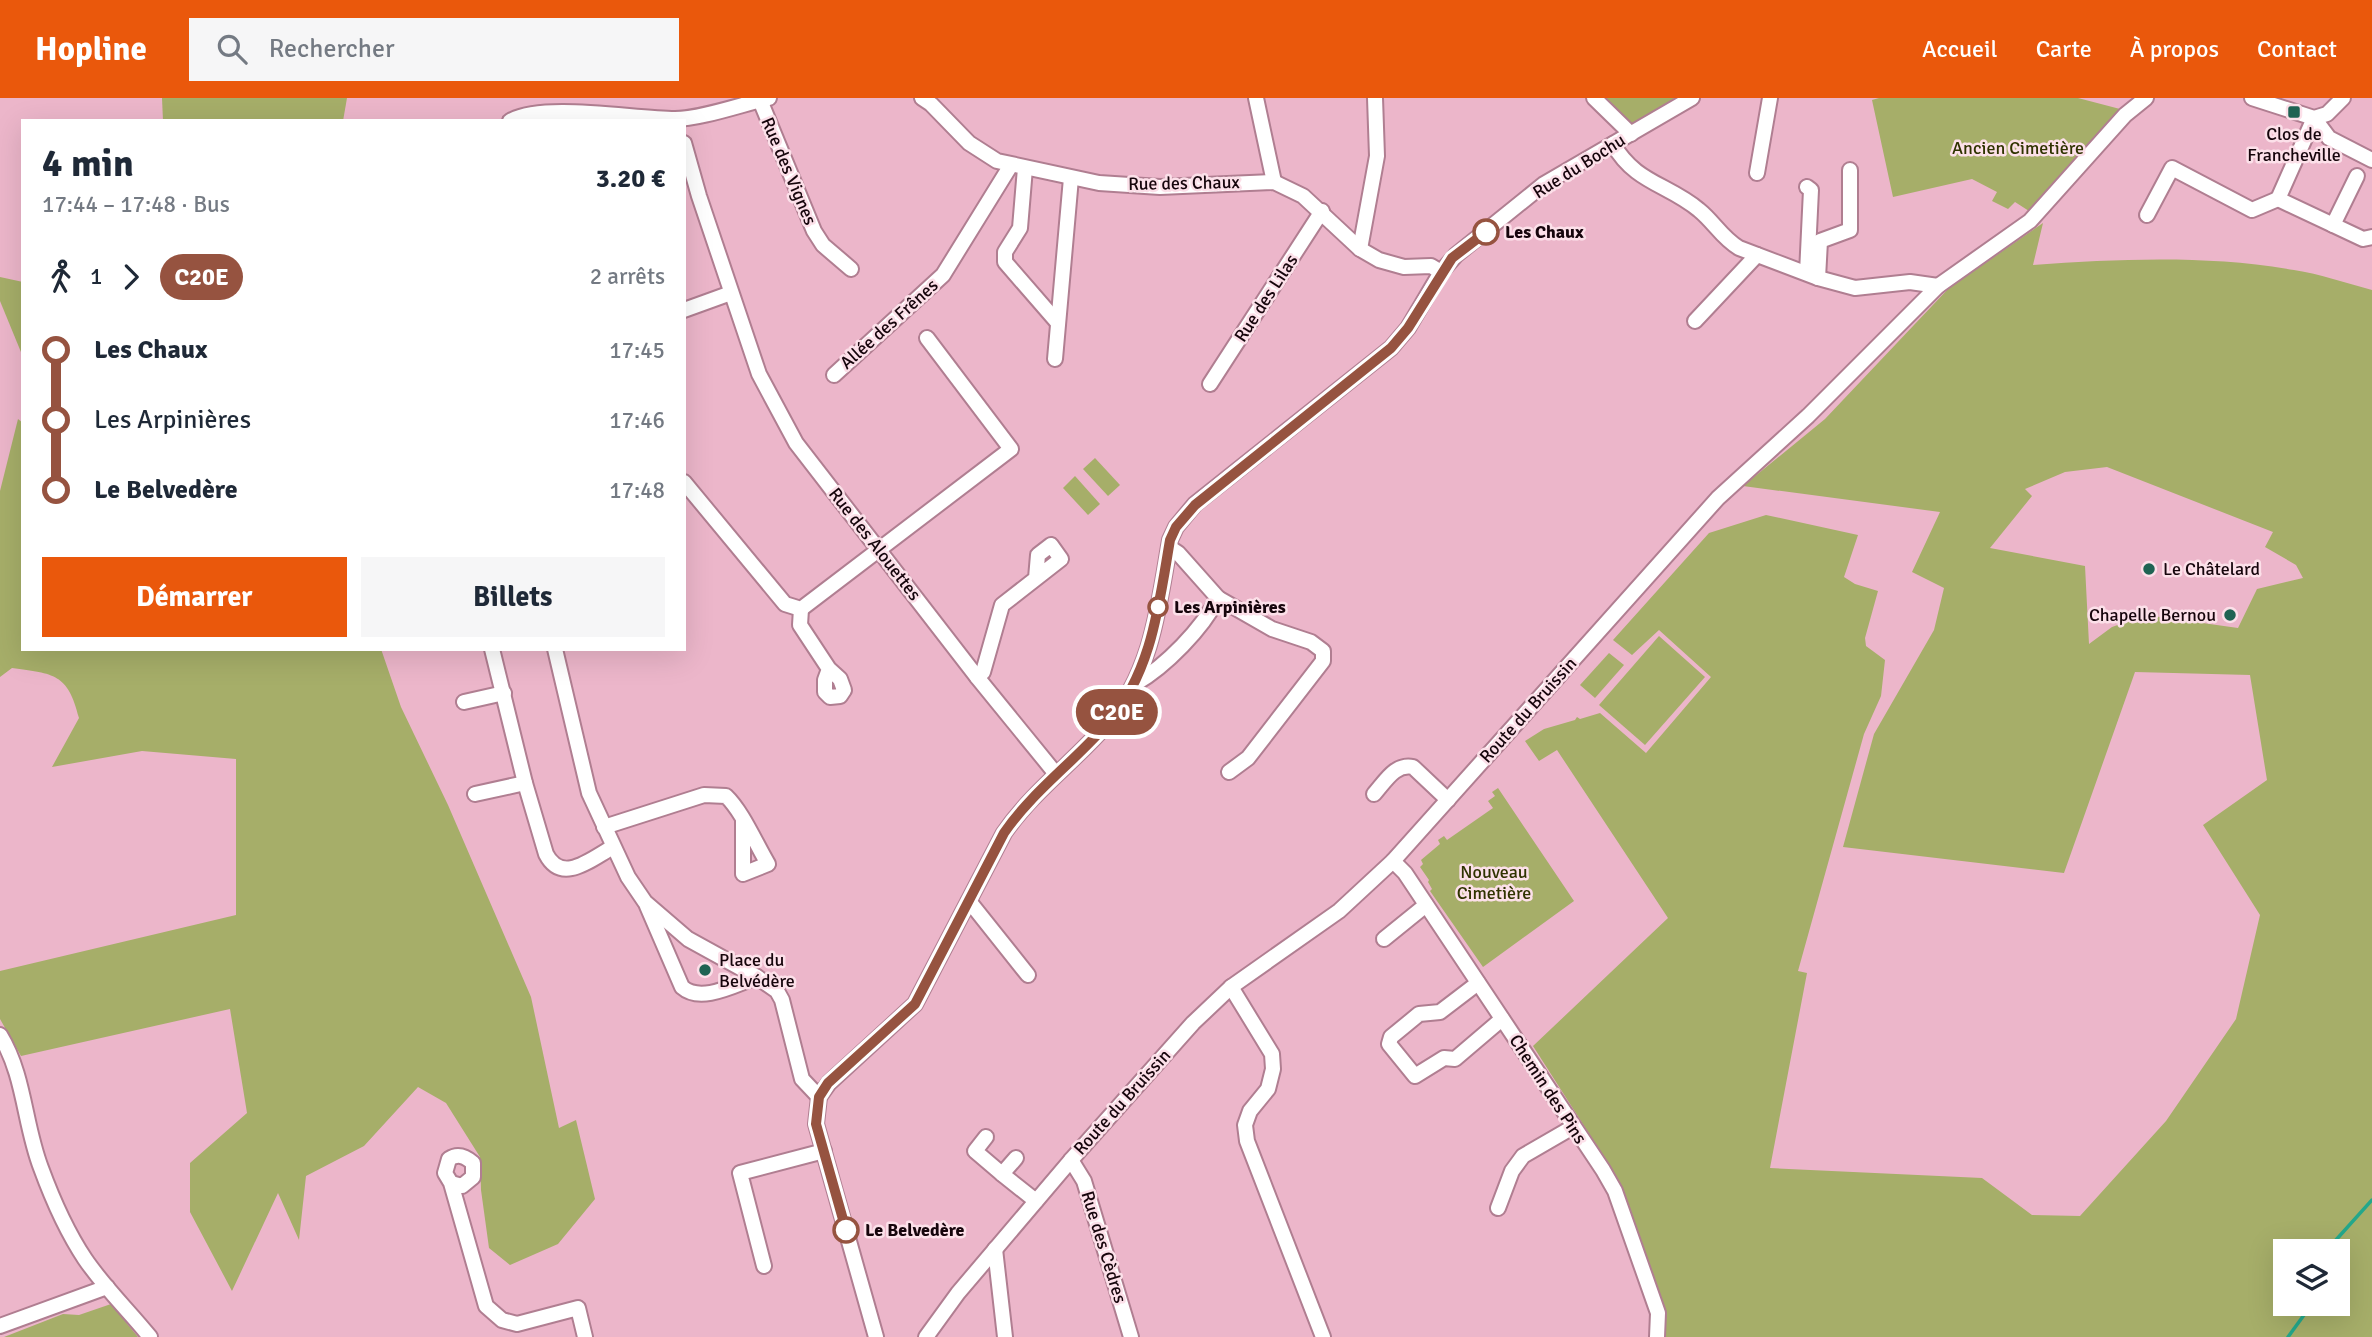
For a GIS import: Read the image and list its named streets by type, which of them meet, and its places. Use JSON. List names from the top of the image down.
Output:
{
  "streets": {
    "street": [
      "Rue du Bochu",
      "Rue des Vignes",
      "Rue des Chaux",
      "Rue des Lilas",
      "Allée des Frênes",
      "Rue des Alouettes",
      "Route du Bruissin",
      "Chemin des Pins",
      "Rue des Cèdres"
    ]
  },
  "crossings": [
    ["Rue du Bochu", "Rue des Chaux"],
    ["Rue des Chaux", "Rue des Lilas"],
    ["Rue des Chaux", "Allée des Frênes"],
    ["Route du Bruissin", "Chemin des Pins"],
    ["Route du Bruissin", "Rue des Cèdres"]
  ],
  "parks": ["Ancien Cimetière", "Nouveau Cimetière"],
  "places": {
    "transit": ["Clos de Francheville"],
    "other": [
      "Les Chaux",
      "Le Châtelard",
      "Les Arpinières",
      "Chapelle Bernou",
      "Place du Belvédère",
      "Le Belvedère"
    ]
  },
  "lines": ["bus line C20E"],
  "page": {
    "header": "Hopline",
    "search": "Rechercher",
    "nav": [
      "Accueil",
      "Carte",
      "À propos",
      "Contact"
    ],
    "on_map": "C20E",
    "heading": ["4 min", "17:44 – 17:48 · Bus", "3.20 €"],
    "legs": ["1", "C20E", "2 arrêts"],
    "list": [
      {
        "name": "Les Chaux",
        "value": "17:45"
      },
      {
        "name": "Les Arpinières",
        "value": "17:46"
      },
      {
        "name": "Le Belvedère",
        "value": "17:48"
      }
    ],
    "buttons": ["Démarrer", "Billets"]
  }
}
